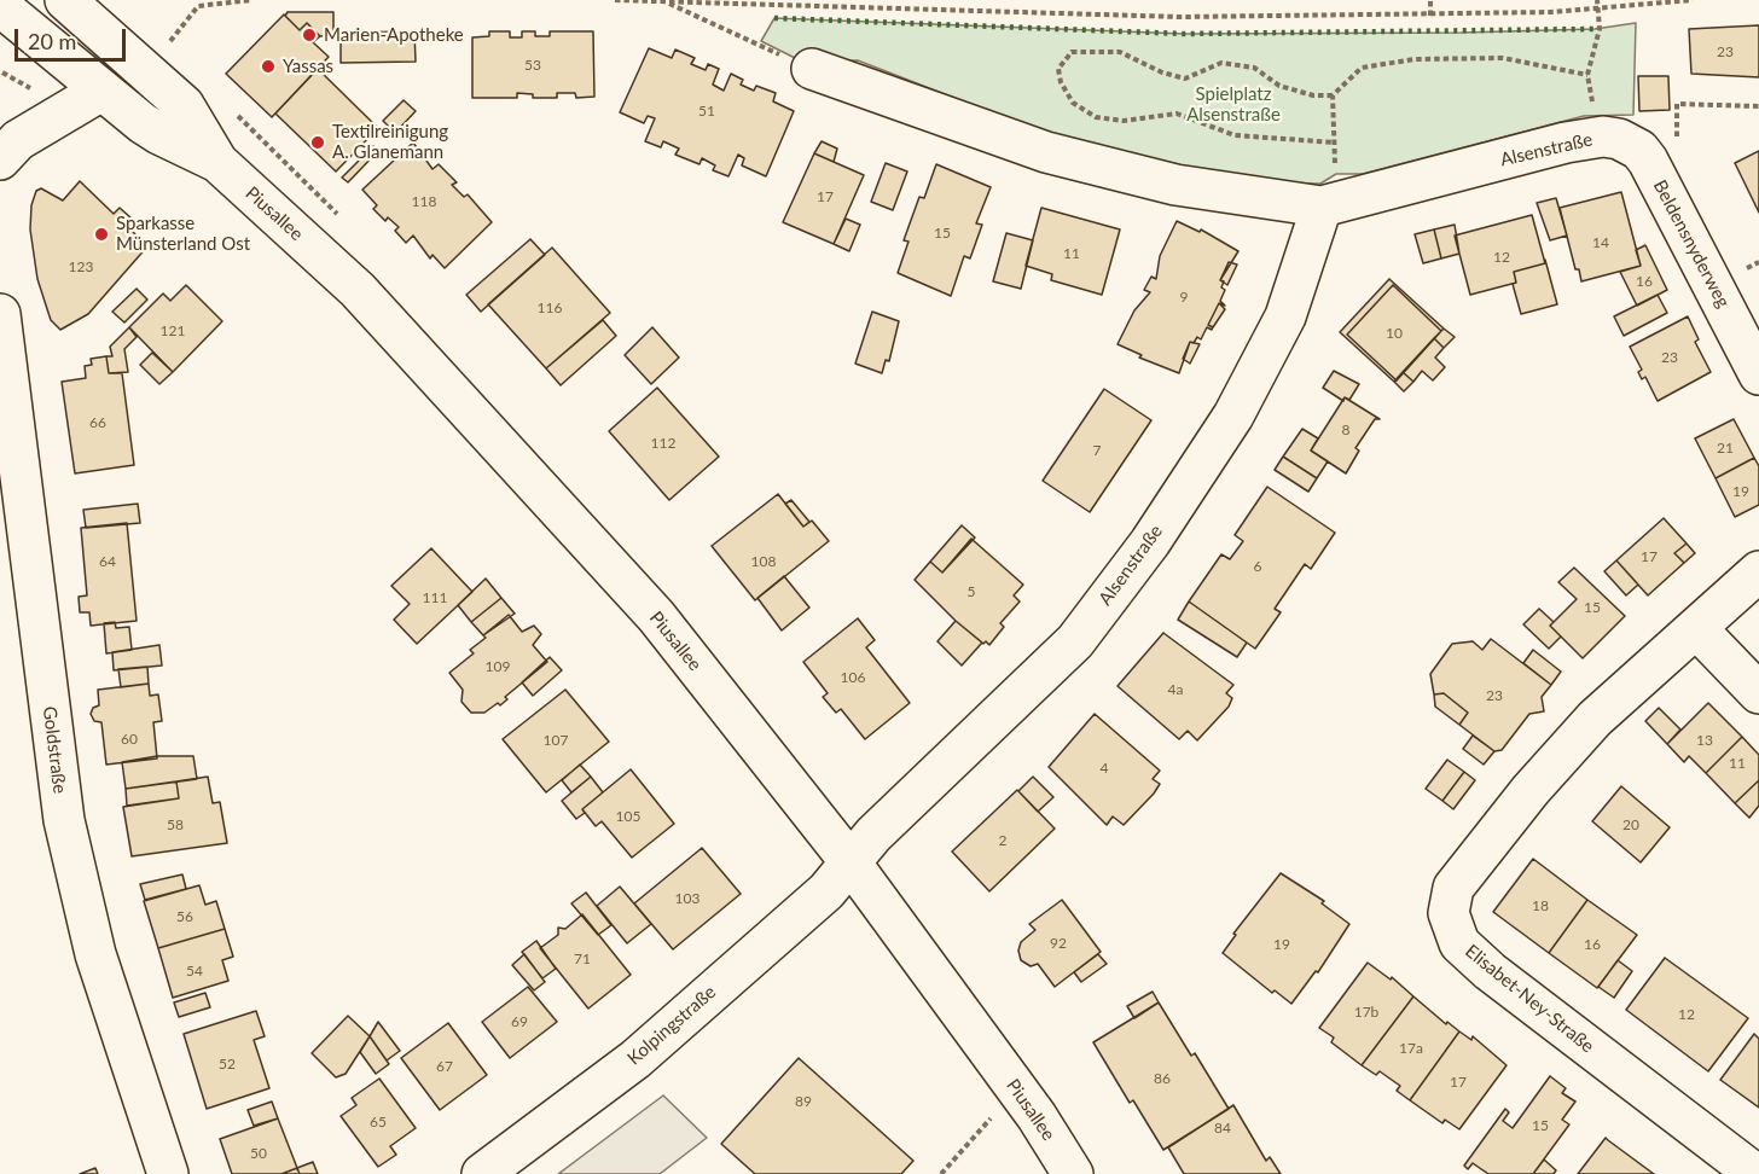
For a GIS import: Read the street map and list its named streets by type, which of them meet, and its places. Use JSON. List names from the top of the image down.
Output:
{
  "streets": {
    "street": [
      "Alsenstraße",
      "Piusallee",
      "Beldensnyderweg",
      "Goldstraße",
      "Elisabet-Ney-Straße",
      "Kolpingstraße"
    ]
  },
  "crossings": [
    ["Alsenstraße", "Piusallee"],
    ["Alsenstraße", "Beldensnyderweg"],
    ["Alsenstraße", "Kolpingstraße"],
    ["Piusallee", "Kolpingstraße"]
  ],
  "parks": ["Spielplatz Alsenstraße"],
  "places": [
    "Marien-Apotheke",
    "Yassas",
    "Textilreinigung A. Glanemann",
    "Sparkasse Münsterland Ost"
  ],
  "house_numbers": [
    "23",
    "53",
    "51",
    "17",
    "118",
    "15",
    "14",
    "11",
    "12",
    "123",
    "16",
    "9",
    "116",
    "121",
    "10",
    "23",
    "66",
    "8",
    "112",
    "21",
    "7",
    "19",
    "17",
    "64",
    "108",
    "6",
    "5",
    "111",
    "15",
    "109",
    "106",
    "4a",
    "23",
    "60",
    "107",
    "13",
    "11",
    "4",
    "105",
    "58",
    "20",
    "2",
    "103",
    "18",
    "56",
    "92",
    "19",
    "16",
    "71",
    "54",
    "17b",
    "12",
    "69",
    "17a",
    "52",
    "67",
    "86",
    "17",
    "89",
    "65",
    "15",
    "84",
    "50"
  ],
  "scale_bar": "20 m"
}
